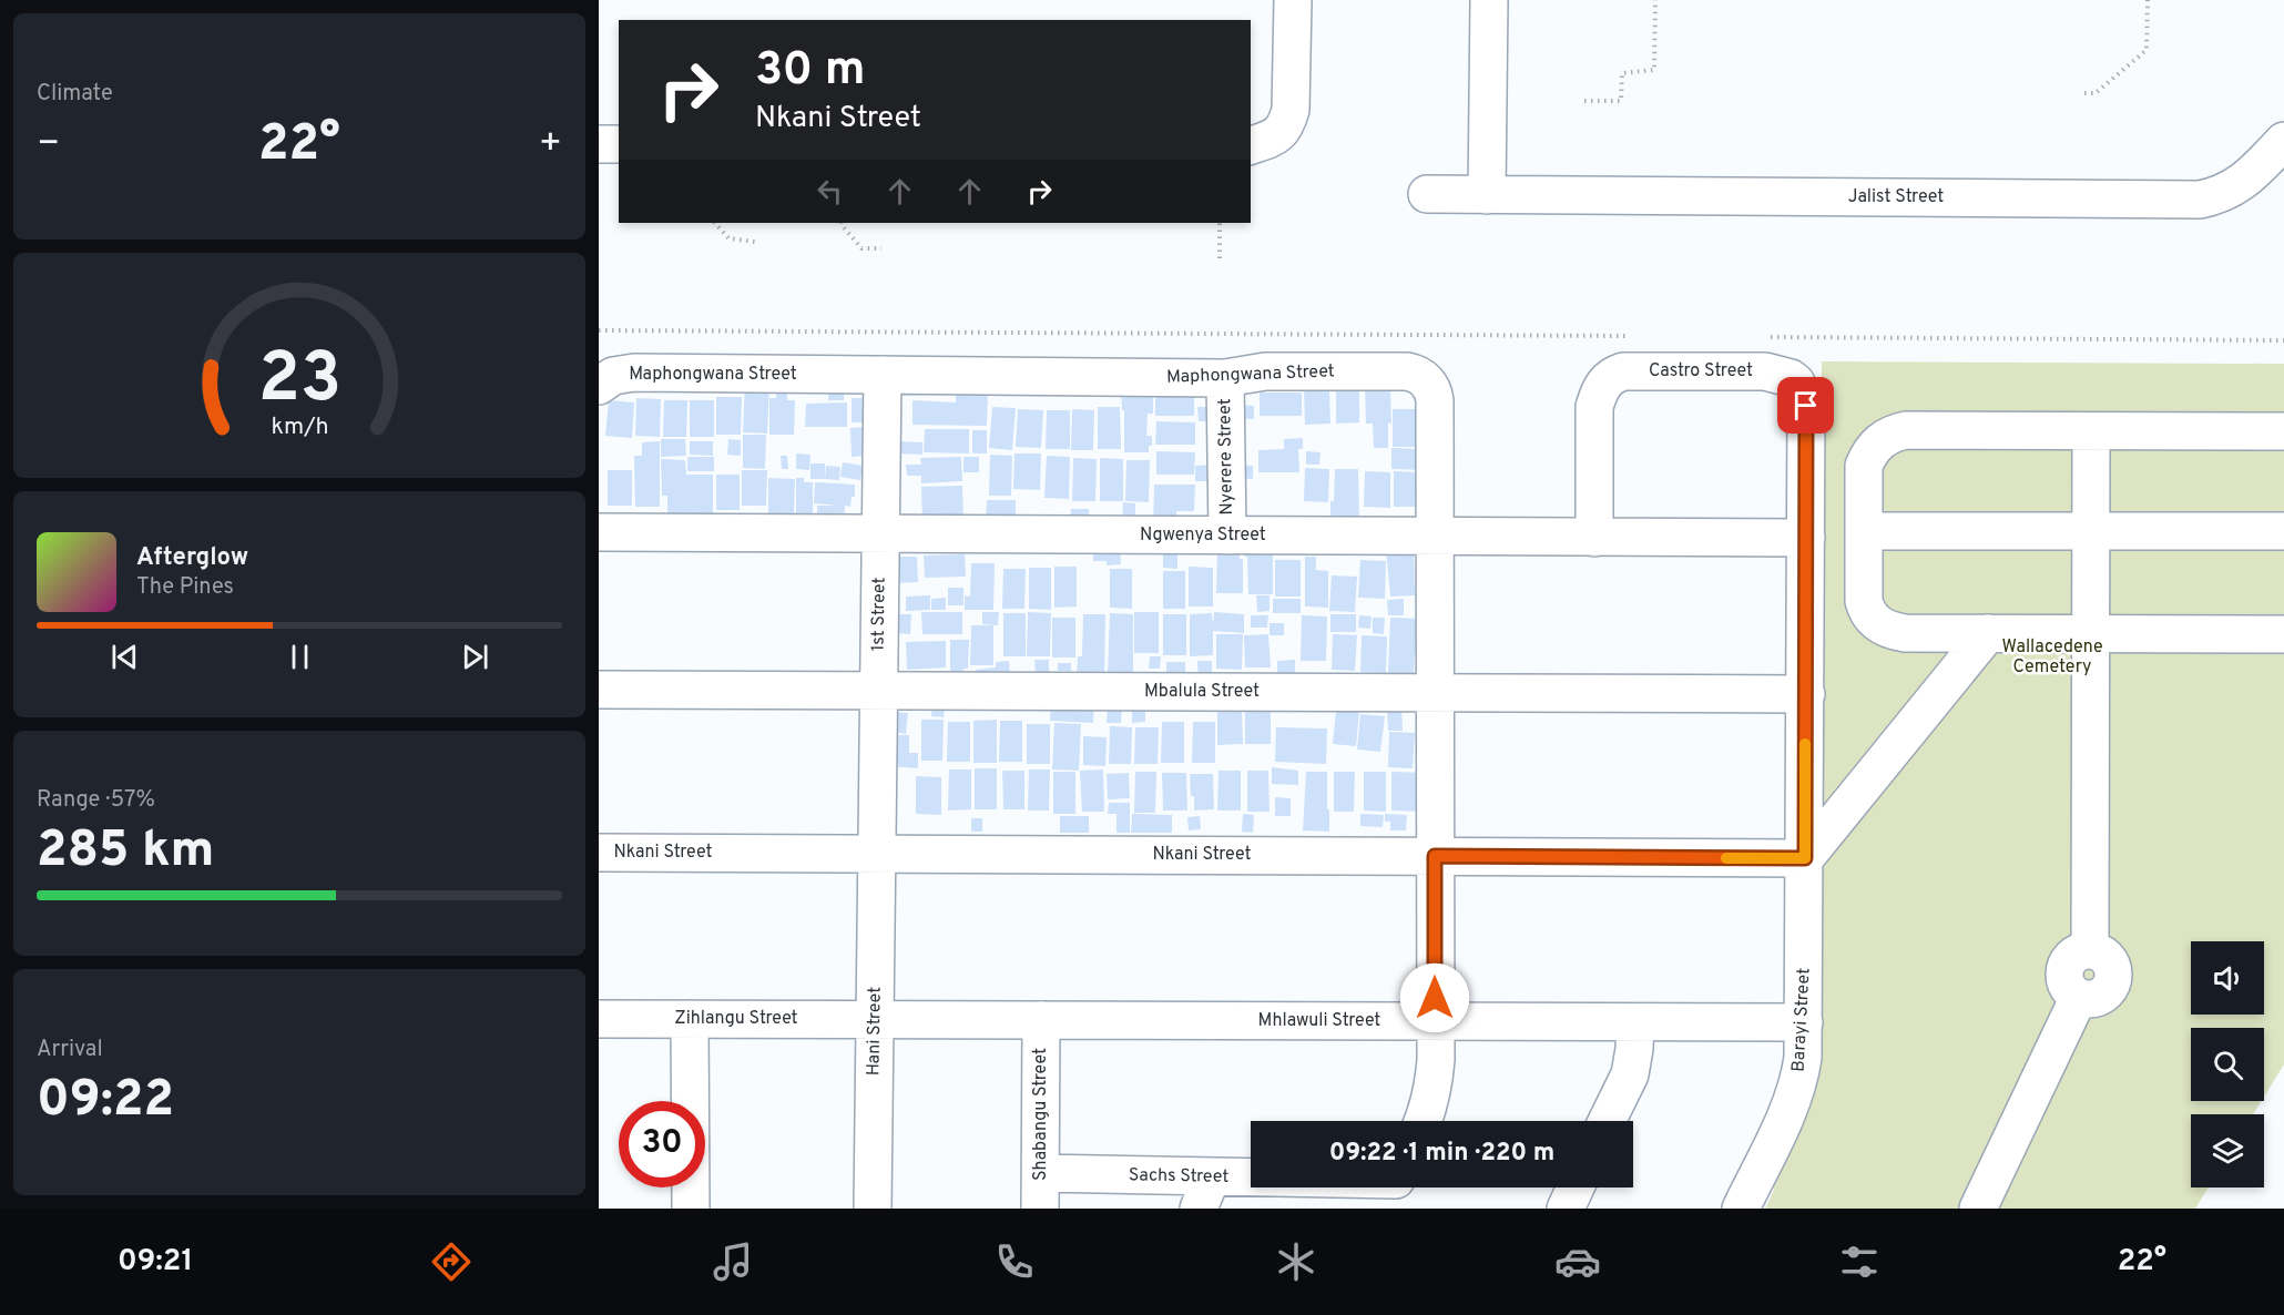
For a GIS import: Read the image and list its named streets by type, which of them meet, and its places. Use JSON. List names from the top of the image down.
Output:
{
  "streets": {
    "street": [
      "Jalist Street",
      "Castro Street",
      "Maphongwana Street",
      "Nyerere Street",
      "Ngwenya Street",
      "1st Street",
      "Mbalula Street",
      "Nkani Street",
      "Zihlangu Street",
      "Barayi Street",
      "Mhlawuli Street",
      "Hani Street",
      "Shabangu Street",
      "Sachs Street"
    ]
  },
  "crossings": [
    ["Castro Street", "Ngwenya Street"],
    ["Castro Street", "Mbalula Street"],
    ["Castro Street", "Nkani Street"],
    ["Castro Street", "Barayi Street"],
    ["Maphongwana Street", "Nyerere Street"],
    ["Maphongwana Street", "Ngwenya Street"],
    ["Maphongwana Street", "1st Street"],
    ["Maphongwana Street", "Mbalula Street"],
    ["Maphongwana Street", "Nkani Street"],
    ["Maphongwana Street", "Mhlawuli Street"],
    ["Nyerere Street", "Ngwenya Street"],
    ["Ngwenya Street", "1st Street"],
    ["1st Street", "Mbalula Street"],
    ["1st Street", "Nkani Street"],
    ["1st Street", "Hani Street"],
    ["Nkani Street", "Barayi Street"],
    ["Nkani Street", "Hani Street"],
    ["Zihlangu Street", "Mhlawuli Street"],
    ["Zihlangu Street", "Hani Street"],
    ["Barayi Street", "Mhlawuli Street"],
    ["Mhlawuli Street", "Hani Street"],
    ["Mhlawuli Street", "Shabangu Street"],
    ["Shabangu Street", "Sachs Street"]
  ],
  "parks": ["Wallacedene Cemetery"],
  "page": {
    "tile": [
      "Climate",
      ["Range · 57%", "285 km"],
      ["Arrival", "09:22"]
    ],
    "turn": ["30 m", "Nkani Street"],
    "heat": ["−", "22°", "+"],
    "song": ["Afterglow", "The Pines"],
    "limit": "30",
    "trip": "09:22 · 1 min · 220 m",
    "tabs": ["09:21", "22°"],
    "gauge": ["23", "km/h"]
  }
}
